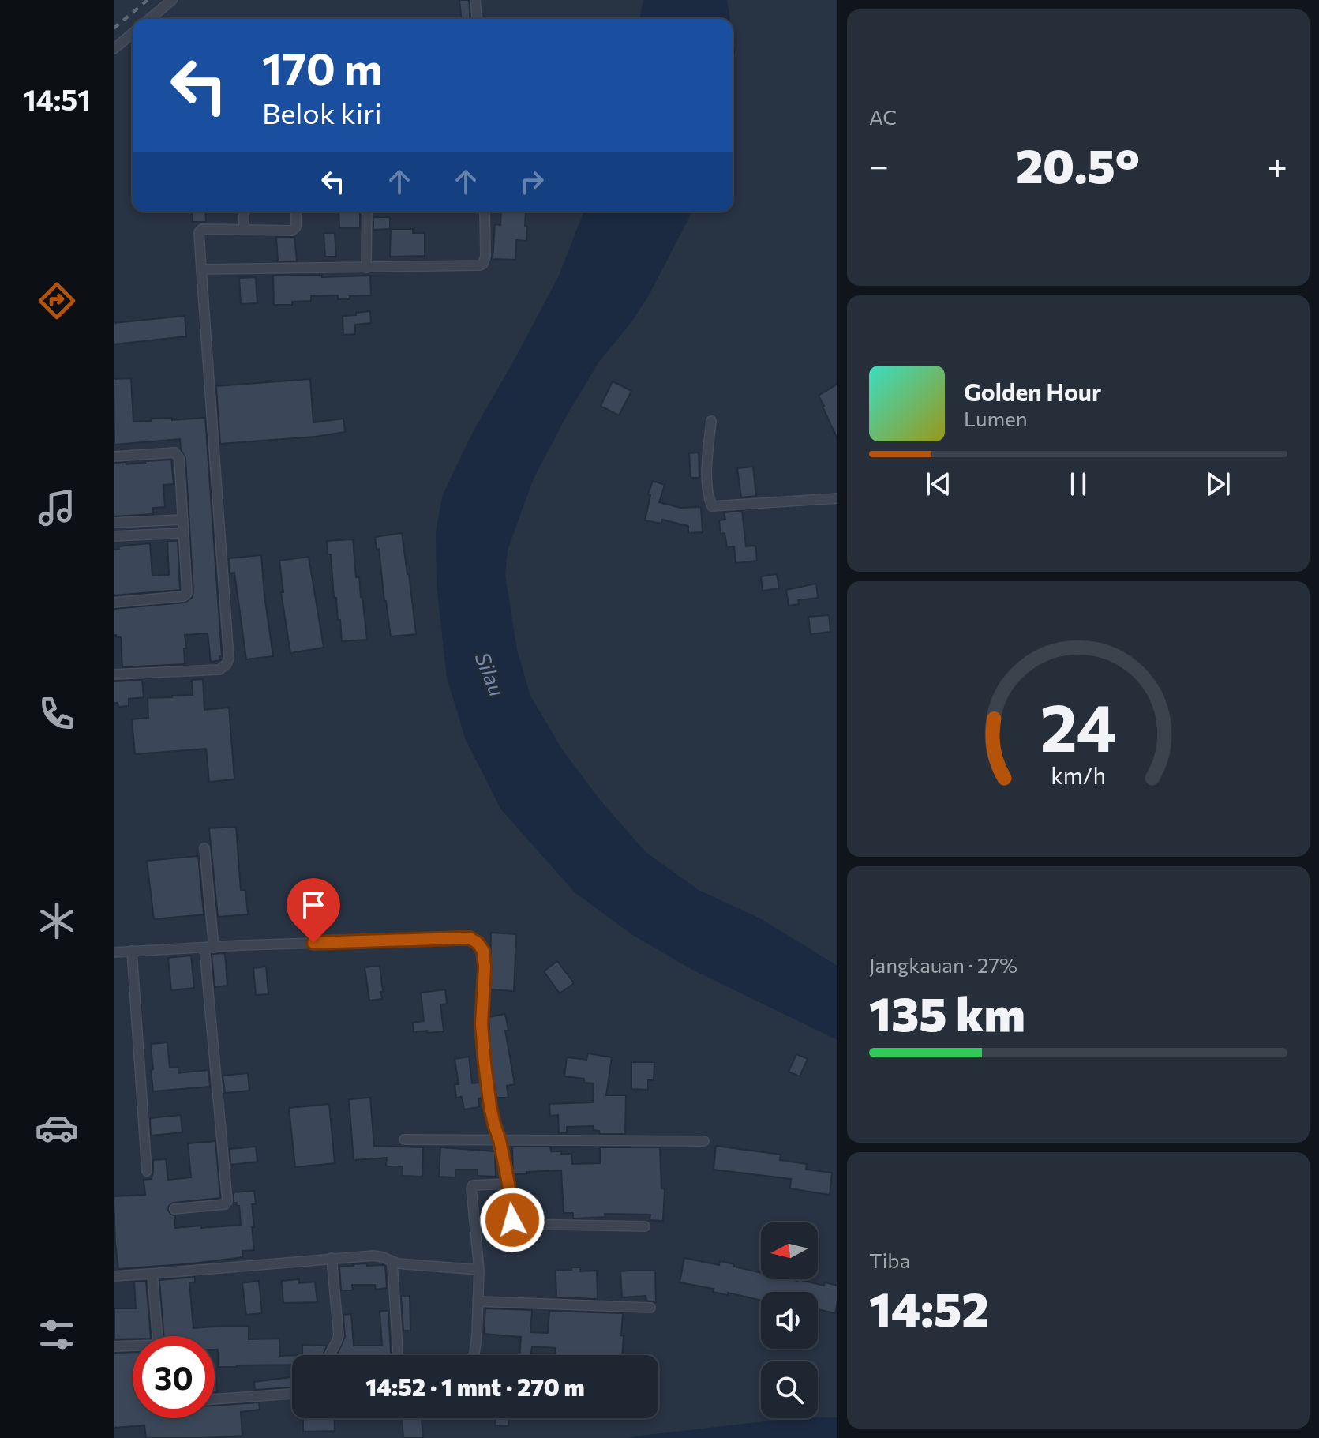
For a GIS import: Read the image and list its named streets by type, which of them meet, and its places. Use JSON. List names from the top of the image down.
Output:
{
  "water": ["Silau"],
  "north": "left",
  "page": {
    "tabs": "14:51",
    "tile": [
      "AC",
      ["Jangkauan · 27%", "135 km"],
      ["Tiba", "14:52"]
    ],
    "turn": ["170 m", "Belok kiri"],
    "heat": ["−", "20.5°", "+"],
    "song": ["Golden Hour", "Lumen"],
    "limit": "30",
    "trip": "14:52 · 1 mnt · 270 m",
    "gauge": ["24", "km/h"]
  }
}
